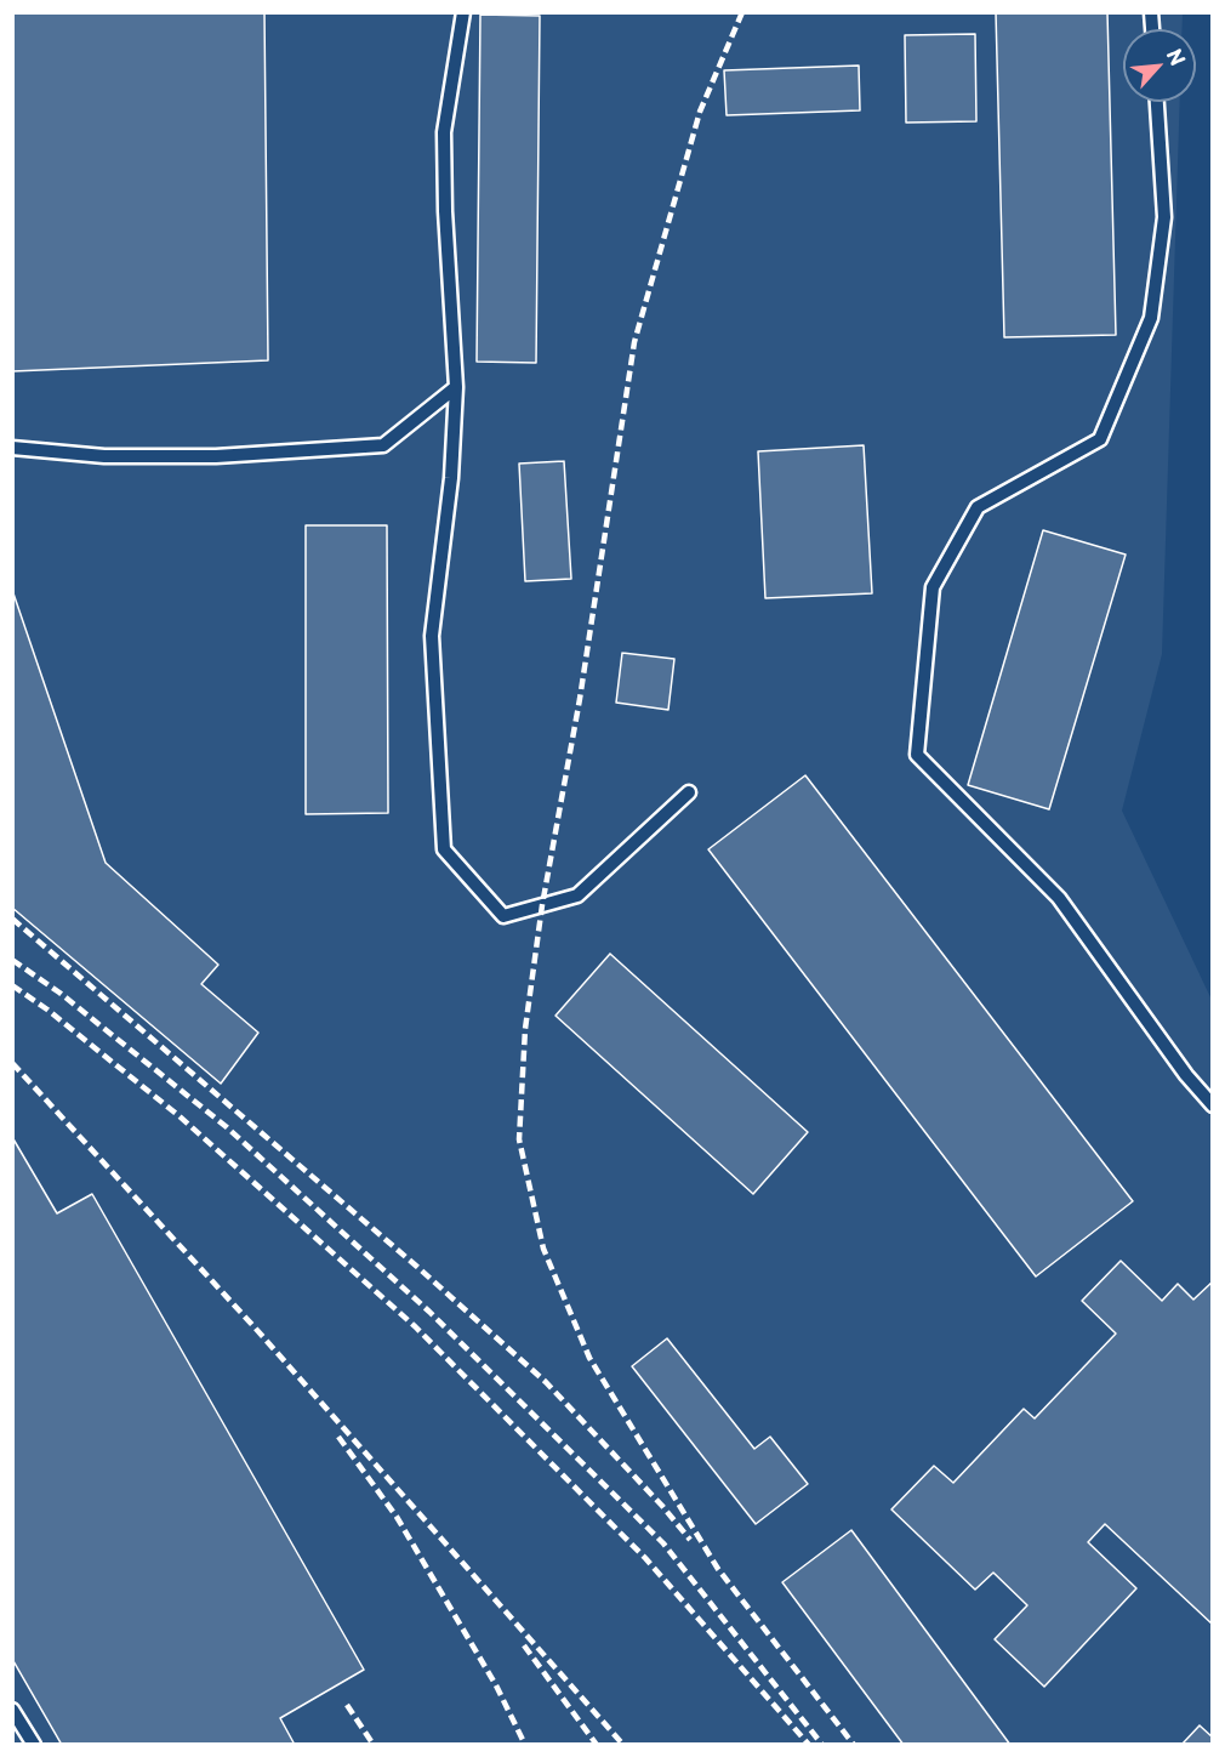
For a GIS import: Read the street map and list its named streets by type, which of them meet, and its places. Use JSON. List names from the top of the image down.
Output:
{
  "north": "top right"
}
